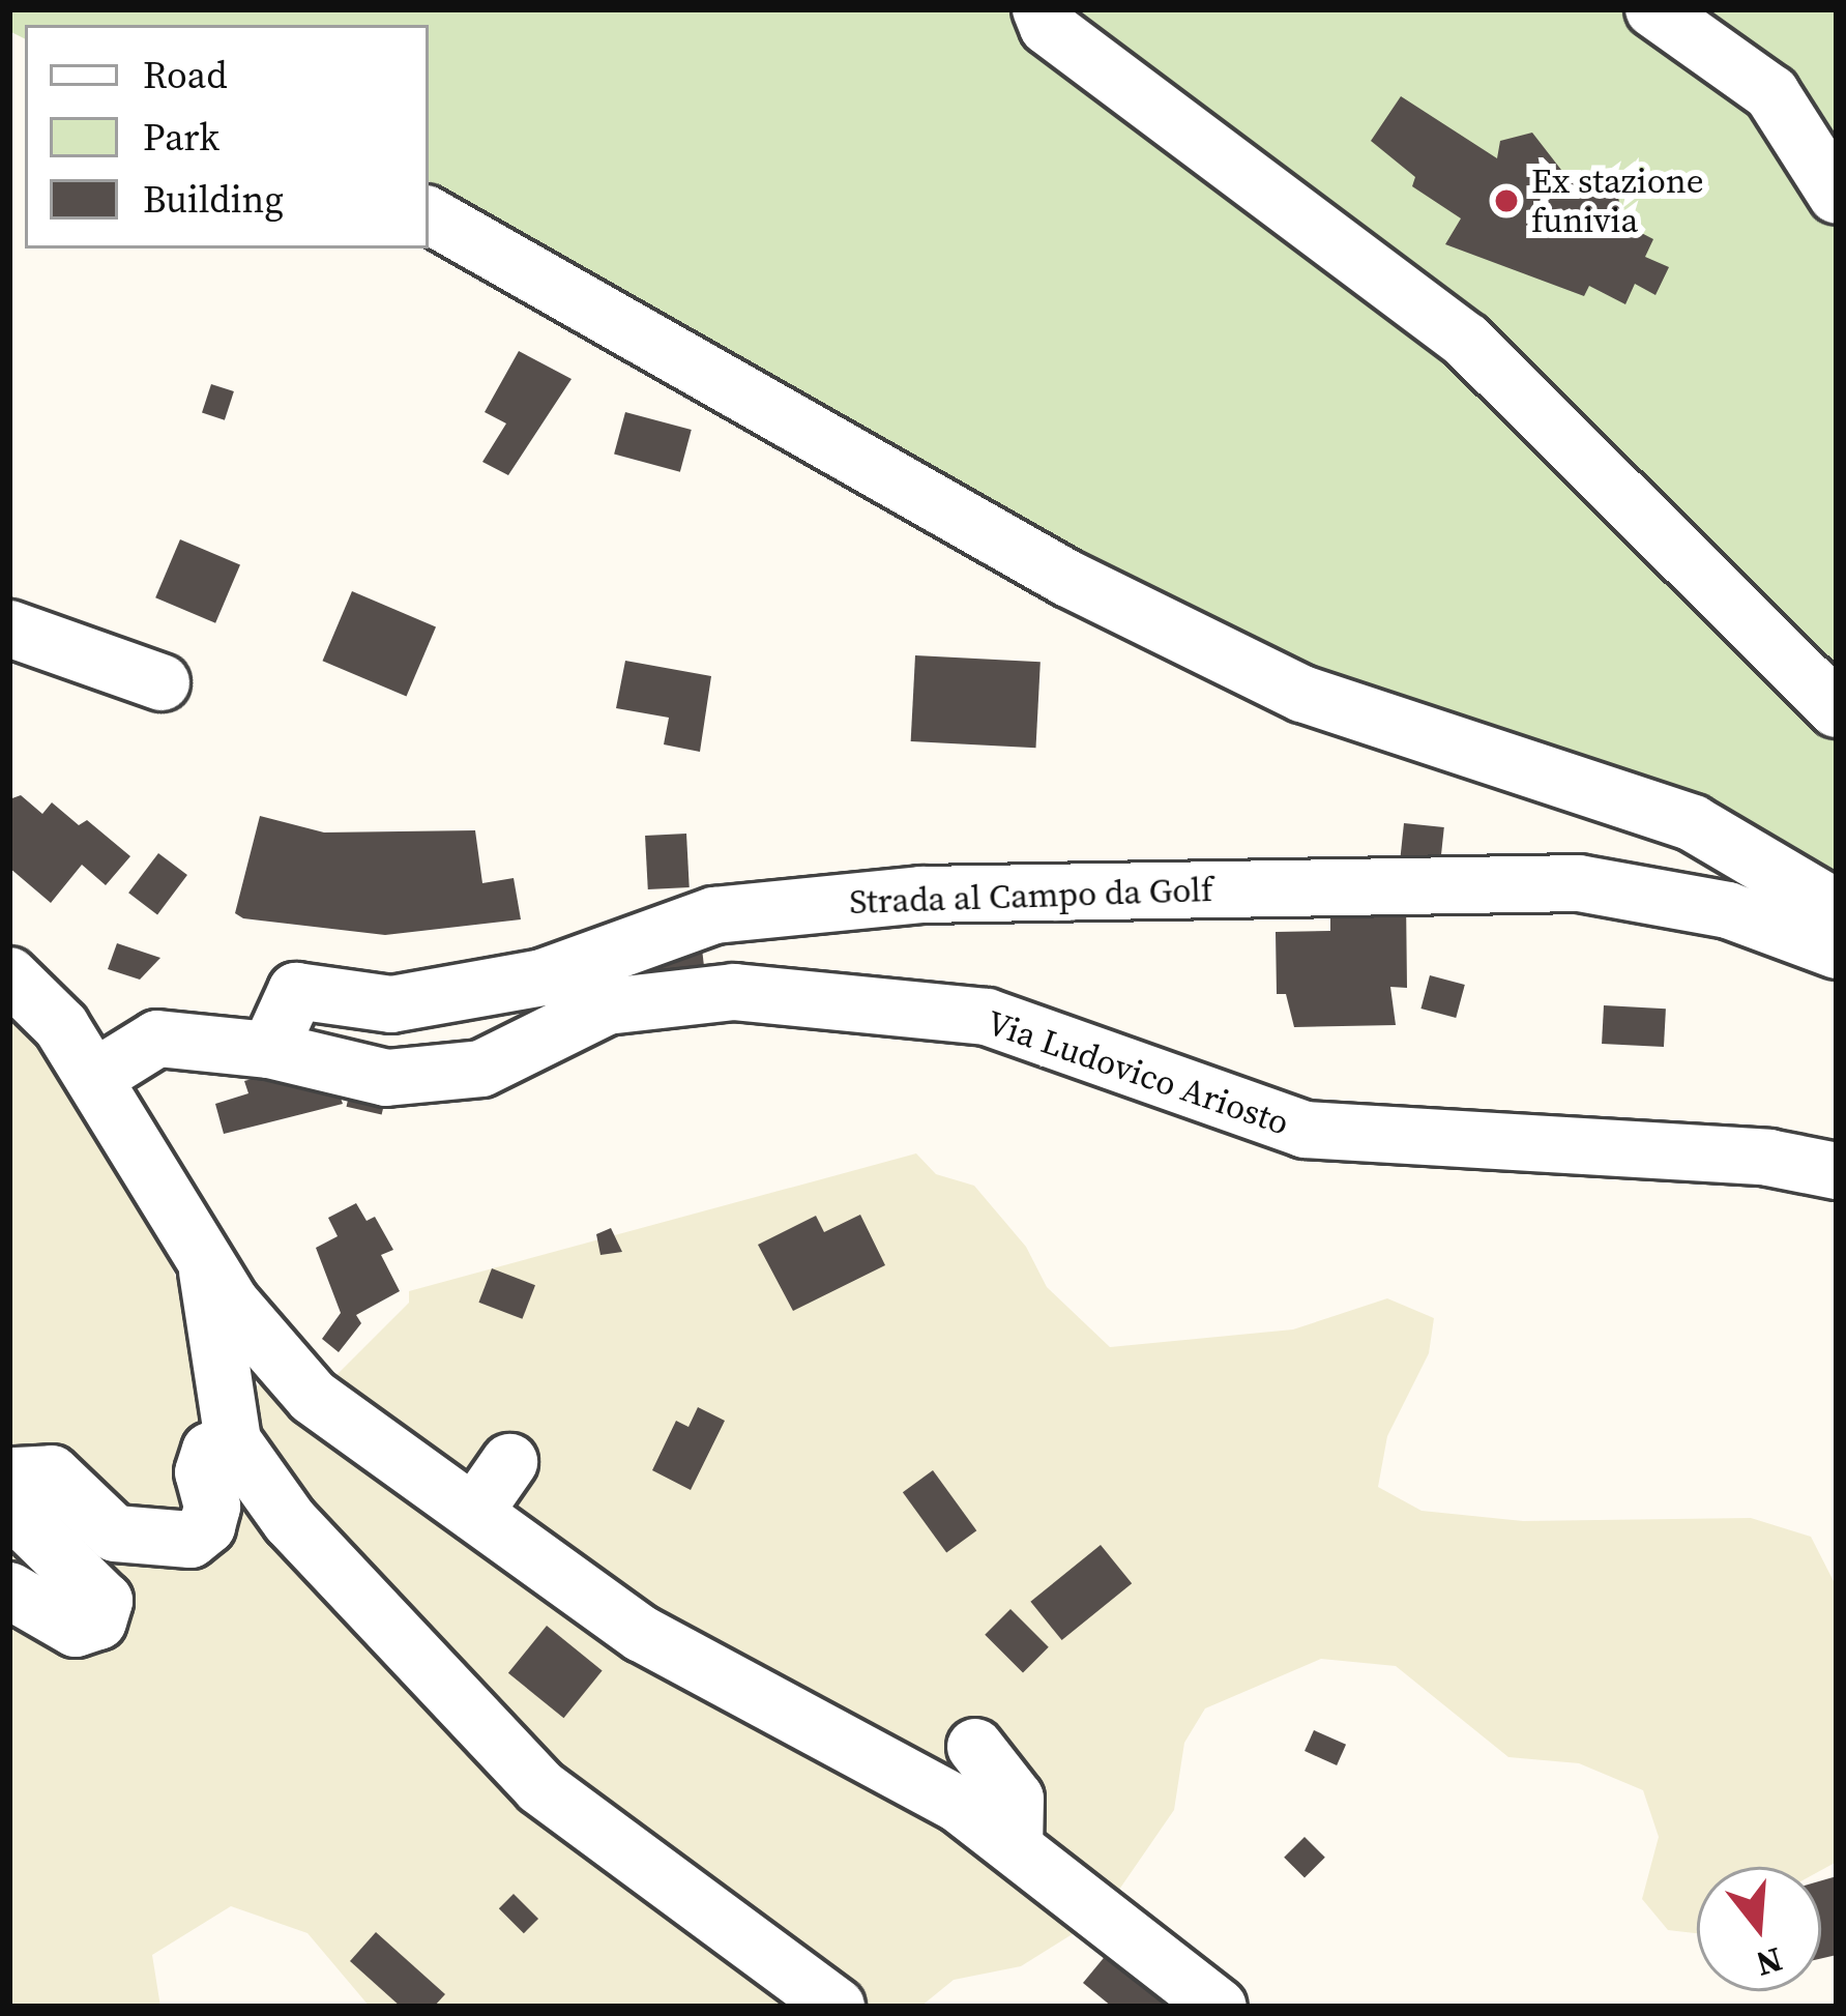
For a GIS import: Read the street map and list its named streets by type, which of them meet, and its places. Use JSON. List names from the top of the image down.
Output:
{
  "streets": {
    "street": ["Strada al Campo da Golf", "Via Ludovico Ariosto"]
  },
  "crossings": [
    ["Strada al Campo da Golf", "Via Ludovico Ariosto"]
  ],
  "places": ["Ex stazione funivia"],
  "legend": ["Road", "Park", "Building"],
  "north": "bottom"
}
